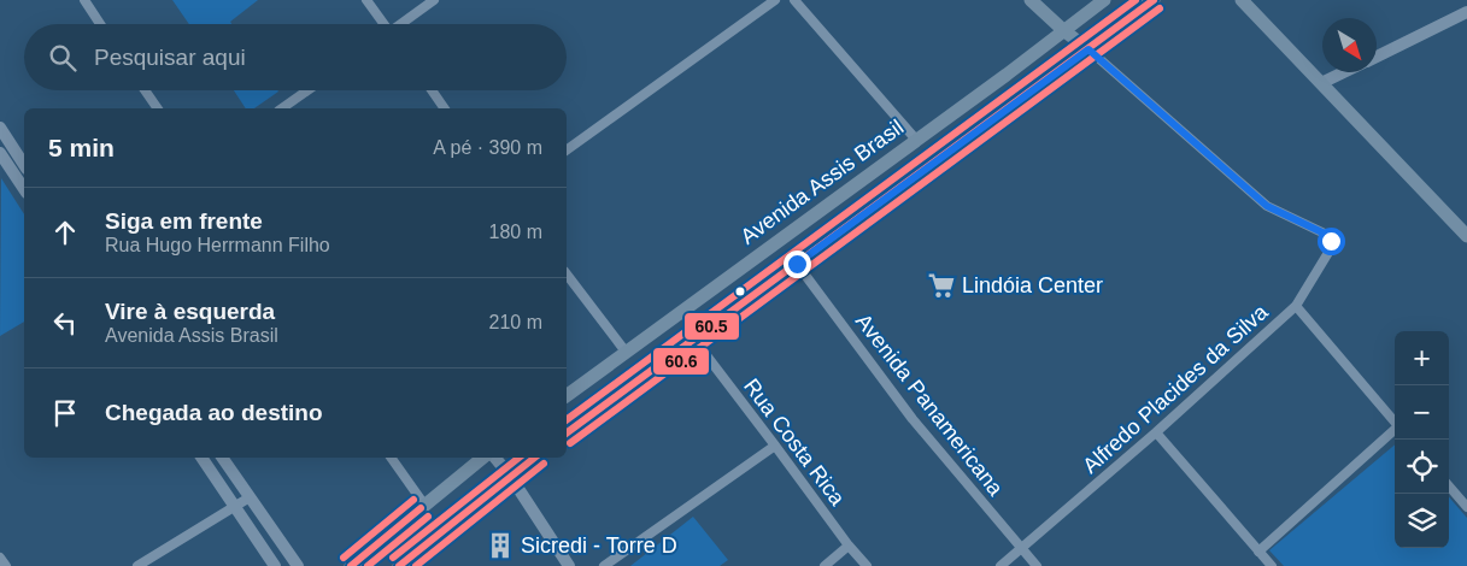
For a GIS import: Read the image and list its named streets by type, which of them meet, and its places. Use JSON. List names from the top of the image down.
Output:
{
  "streets": {
    "main road": ["Avenida Assis Brasil"],
    "street": ["Alfredo Placides da Silva", "Avenida Panamericana", "Rua Costa Rica"]
  },
  "crossings": [
    ["Alfredo Placides da Silva", "Avenida Panamericana"]
  ],
  "places": {
    "supermarket": ["Lindóia Center"],
    "building": ["Sicredi - Torre D"]
  },
  "lines": ["transit line 60.5", "transit line 60.6"],
  "north": "bottom right",
  "page": {
    "search": "Pesquisar aqui",
    "heading": ["5 min", "A pé · 390 m"],
    "list": [
      ["Siga em frente", "Rua Hugo Herrmann Filho", "180 m"],
      ["Vire à esquerda", "Avenida Assis Brasil", "210 m"],
      "Chegada ao destino"
    ],
    "map_buttons": ["+", "−"]
  }
}
